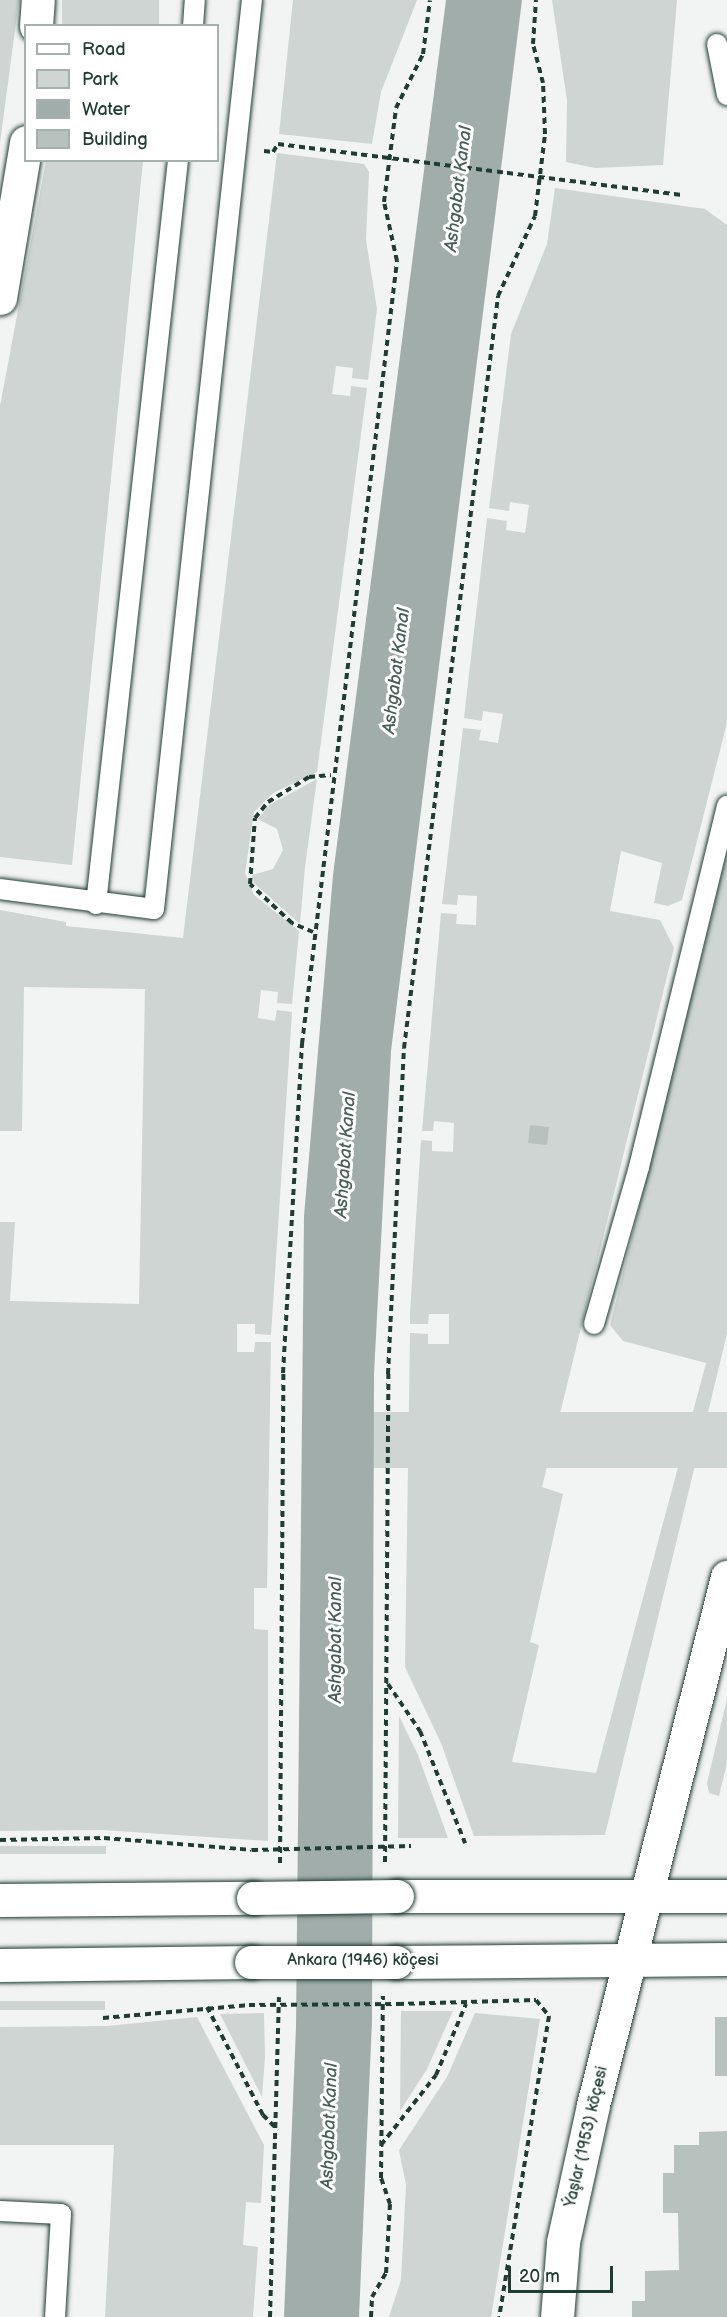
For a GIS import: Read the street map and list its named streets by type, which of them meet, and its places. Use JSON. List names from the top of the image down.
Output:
{
  "streets": {
    "main road": ["Ankara (1946) köçesi", "Ýaşlar (1953) köçesi"]
  },
  "crossings": [
    ["Ankara (1946) köçesi", "Ýaşlar (1953) köçesi"]
  ],
  "water": ["Ashgabat Kanal"],
  "legend": [
    "Road",
    "Park",
    "Water",
    "Building"
  ],
  "scale_bar": "20 m"
}
